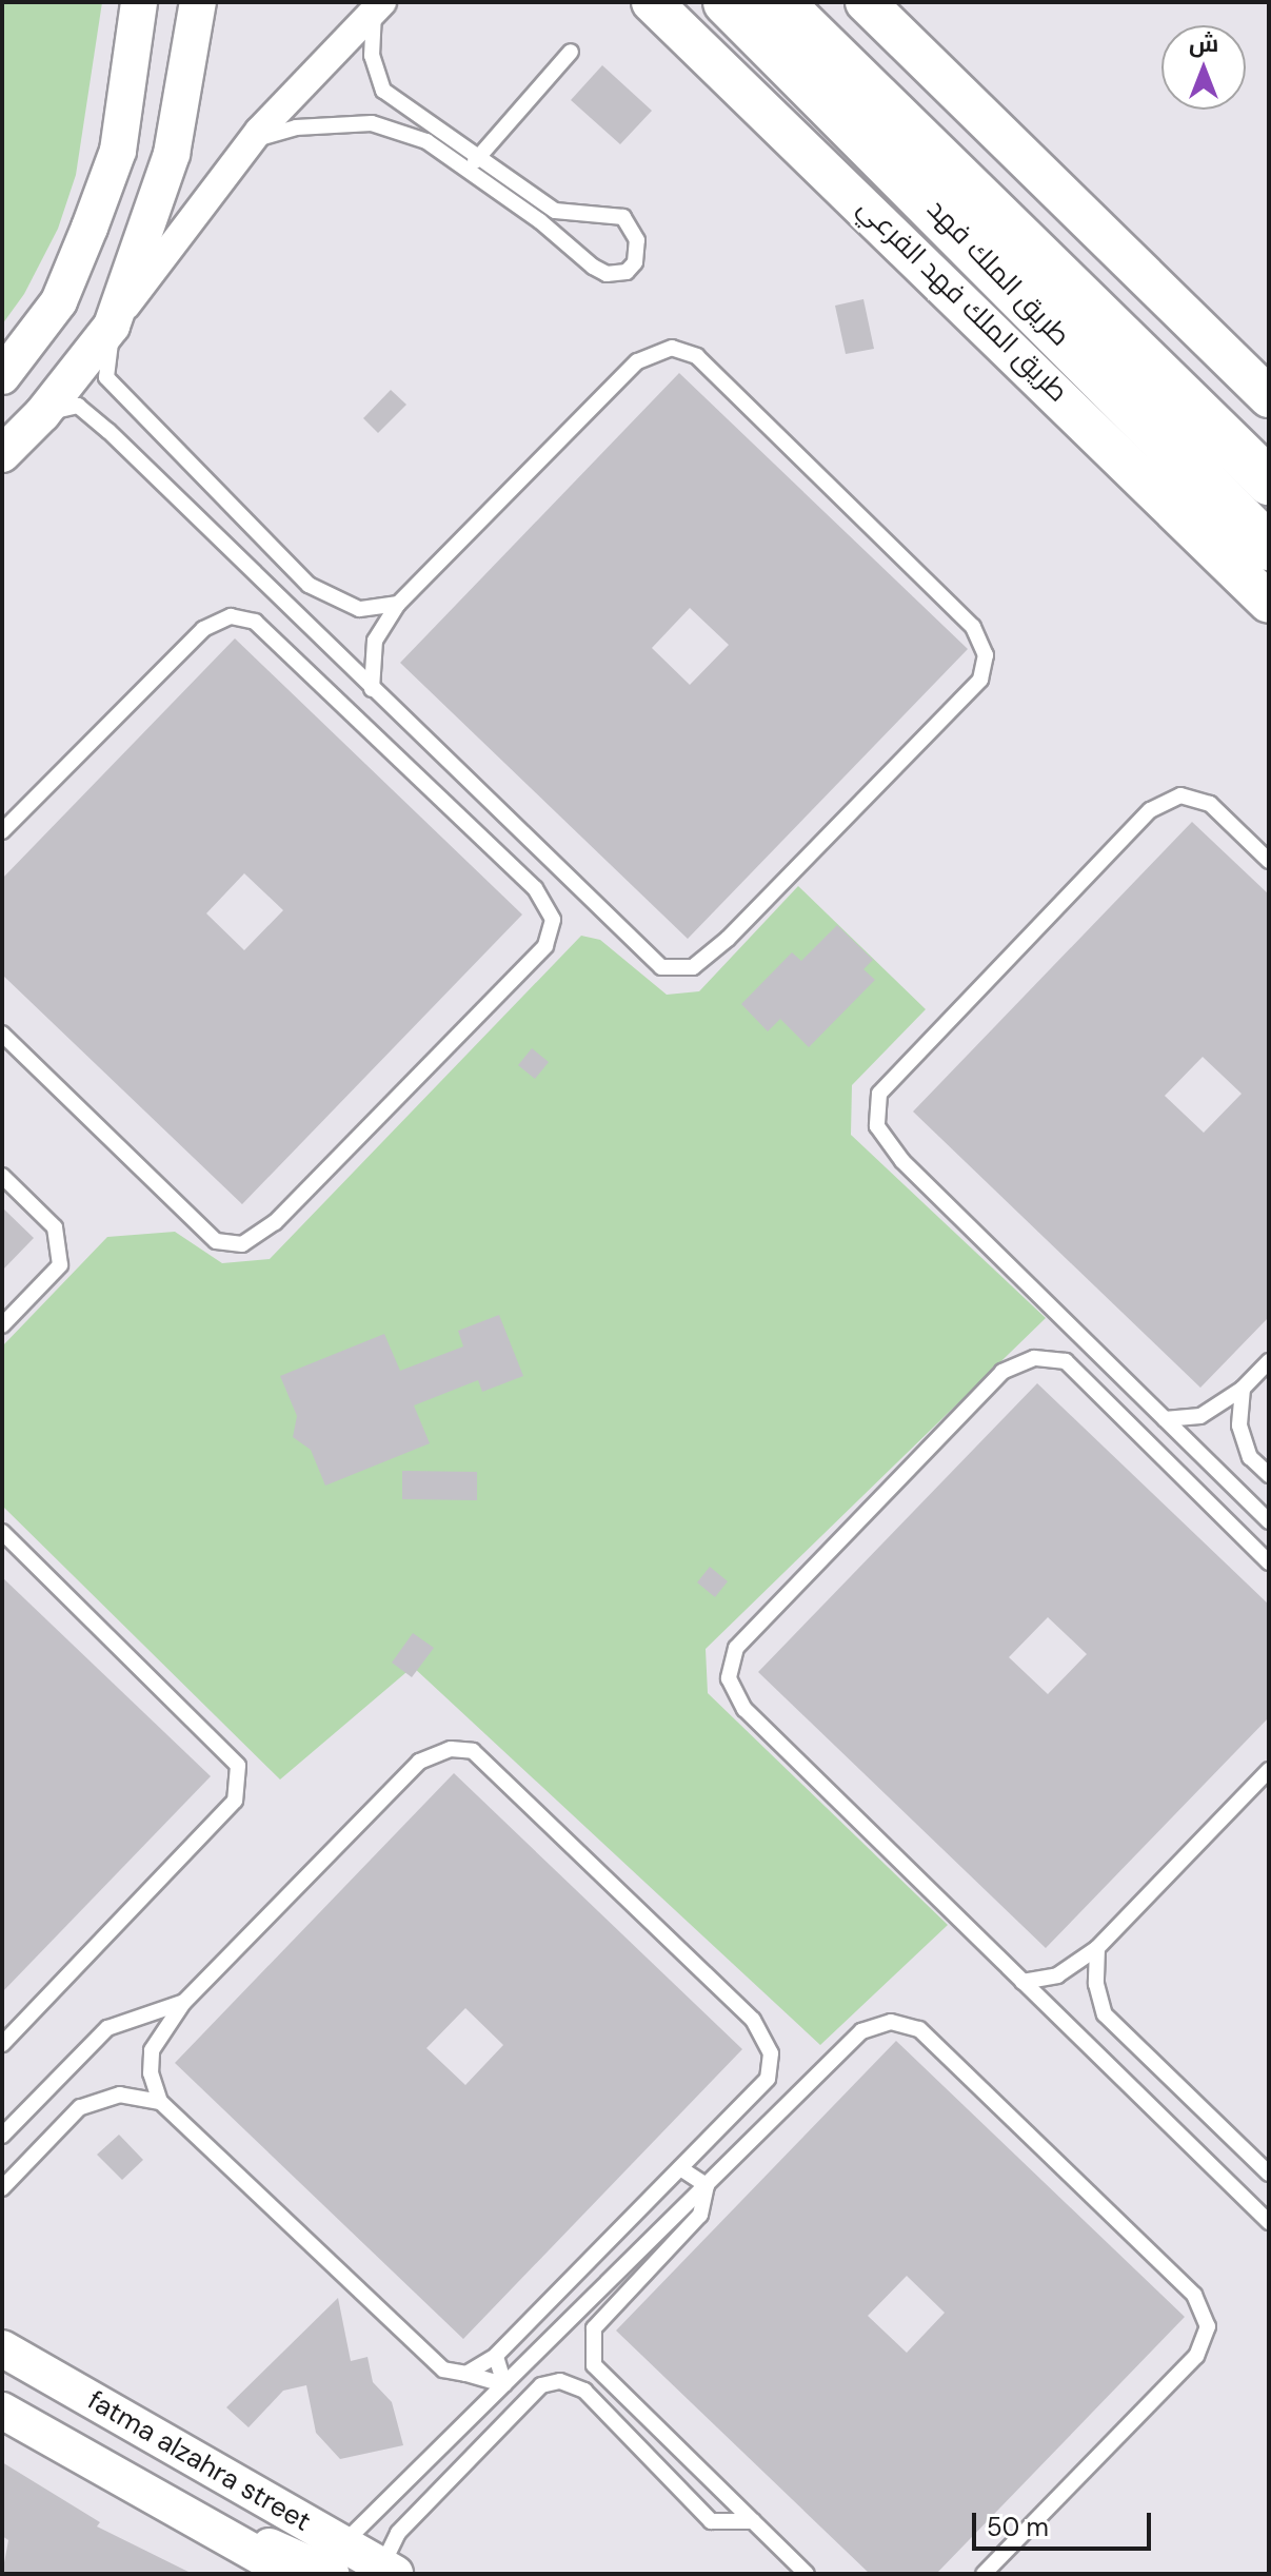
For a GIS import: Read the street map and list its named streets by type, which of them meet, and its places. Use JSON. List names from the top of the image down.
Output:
{
  "streets": {
    "highway": ["طريق الملك فهد"],
    "main road": ["طريق الملك فهد الفرعي"],
    "street": ["fatma alzahra street"]
  },
  "scale_bar": "50 m",
  "north": "top"
}
